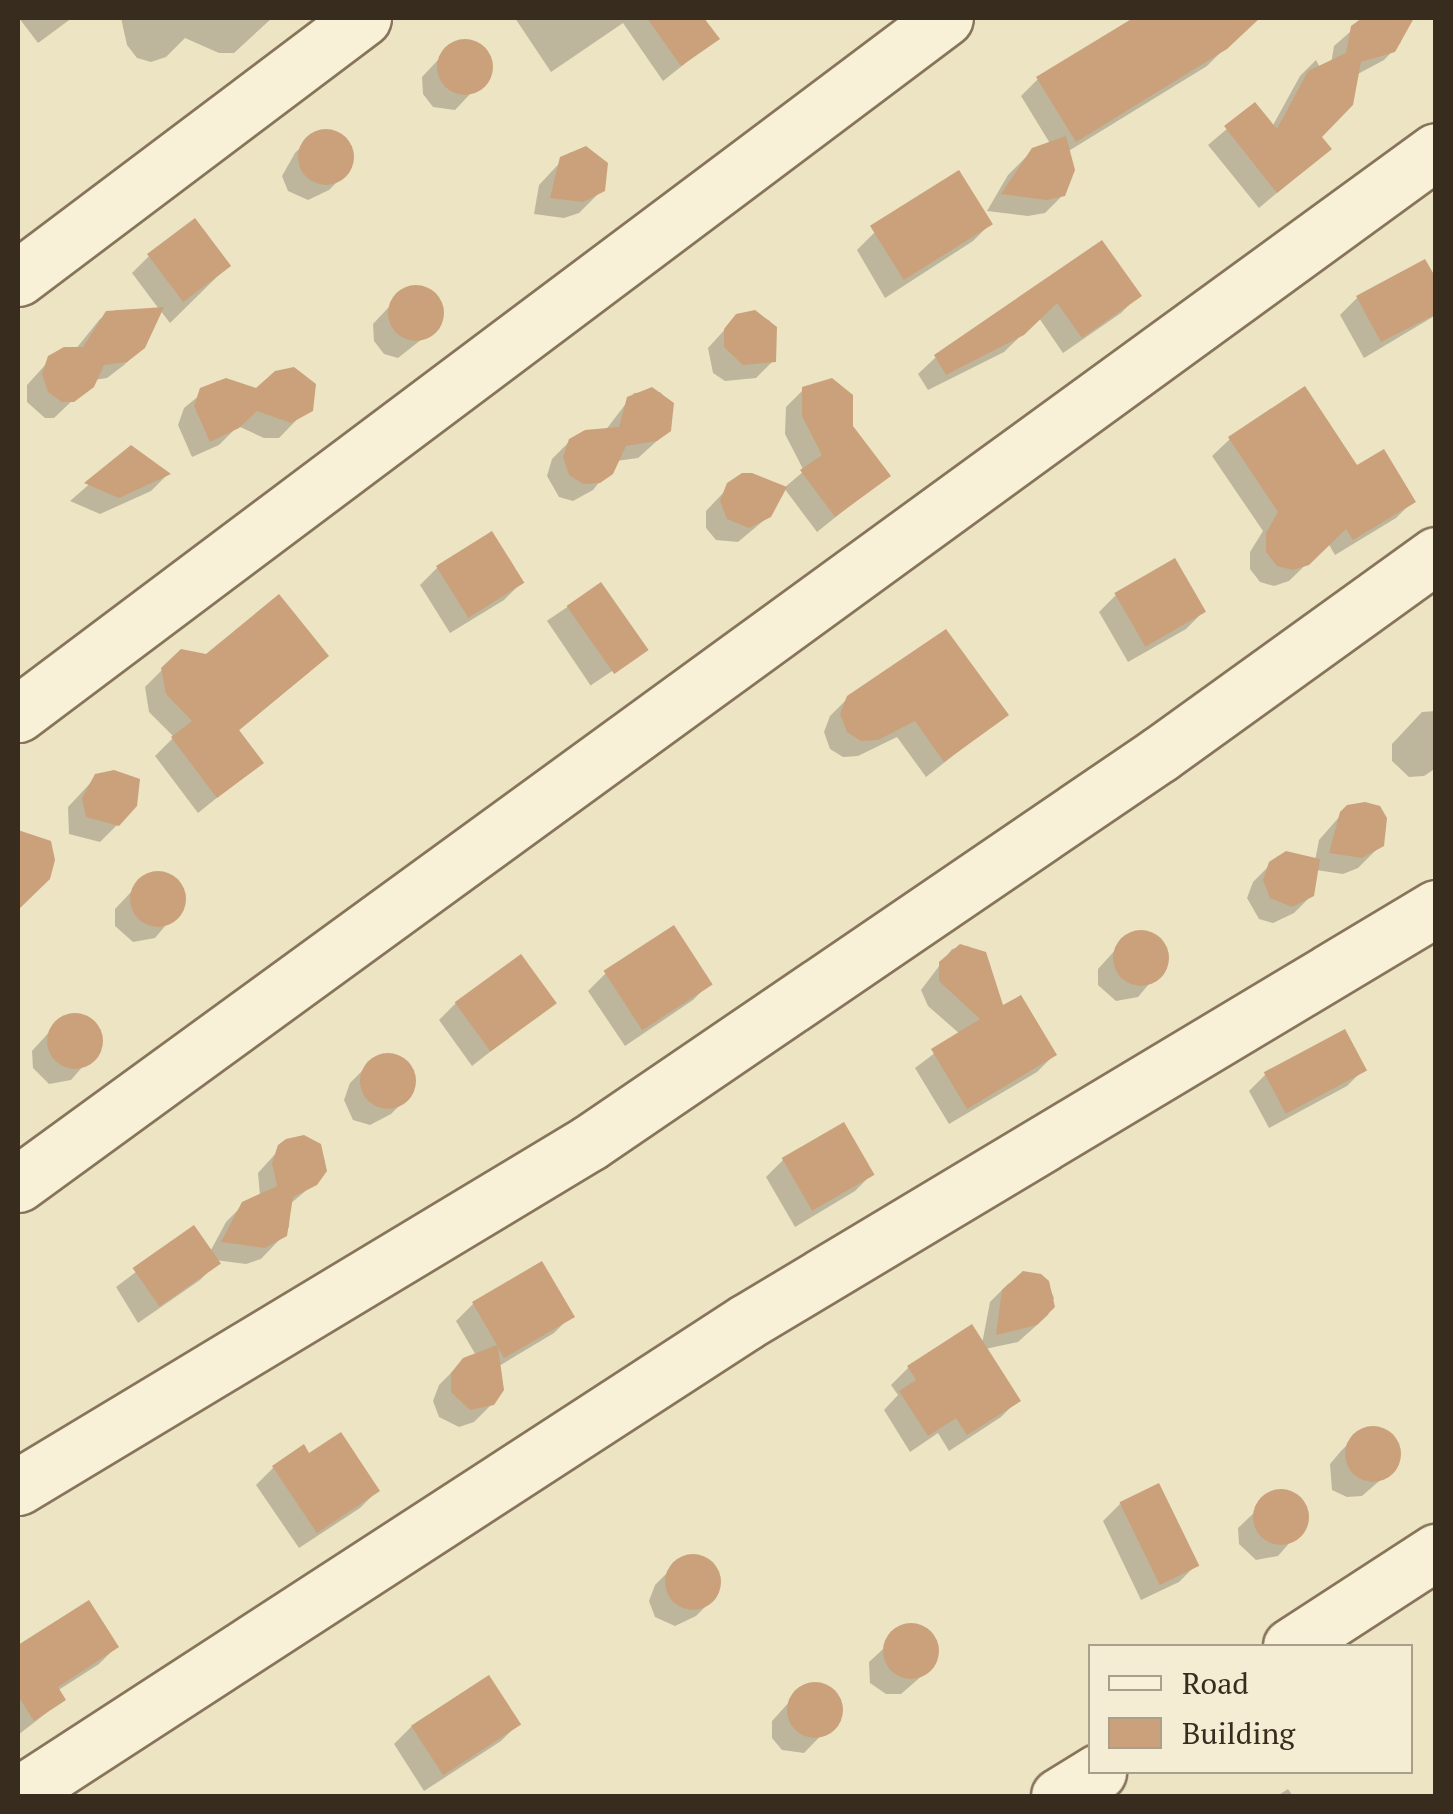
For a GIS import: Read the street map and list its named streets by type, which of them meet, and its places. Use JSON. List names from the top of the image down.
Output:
{
  "legend": ["Road", "Building"]
}
